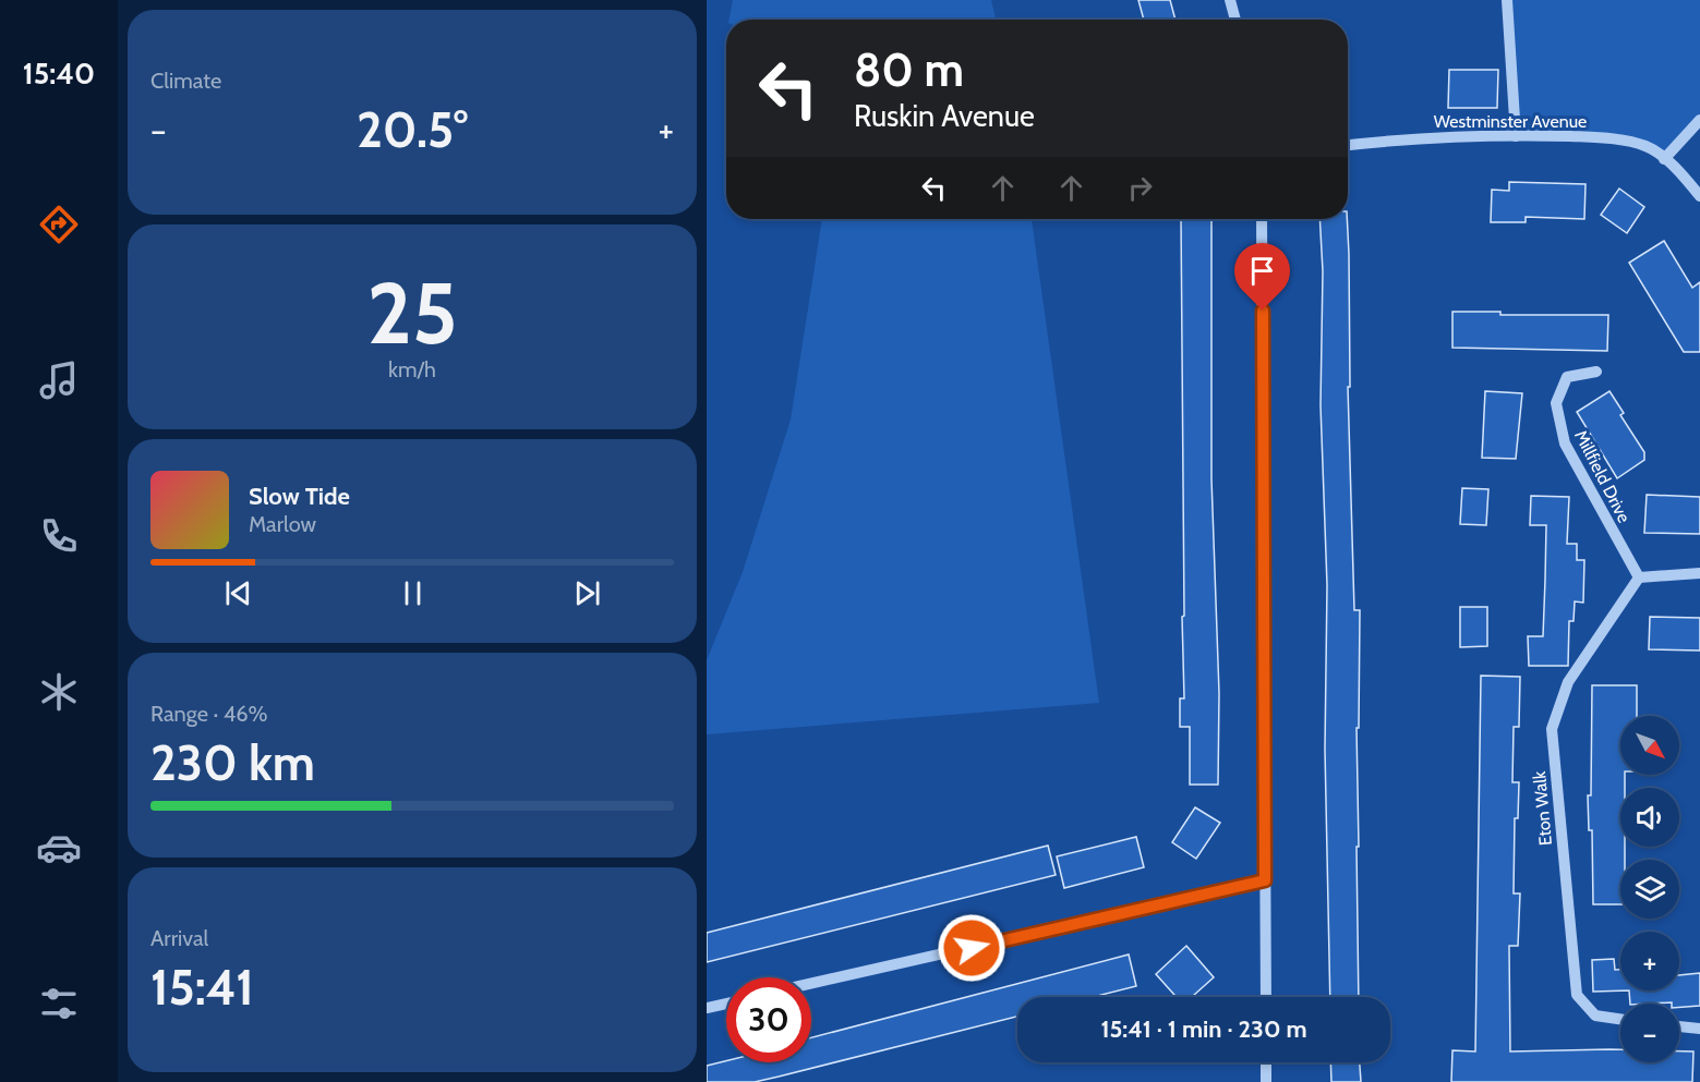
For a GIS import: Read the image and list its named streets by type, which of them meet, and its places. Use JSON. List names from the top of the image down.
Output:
{
  "streets": {
    "street": ["Westminster Avenue", "Millfield Drive", "Eton Walk"]
  },
  "crossings": [
    ["Millfield Drive", "Eton Walk"]
  ],
  "north": "bottom right",
  "page": {
    "tabs": "15:40",
    "tile": [
      "Climate",
      ["25", "km/h"],
      ["Range · 46%", "230 km"],
      ["Arrival", "15:41"]
    ],
    "turn": ["80 m", "Ruskin Avenue"],
    "heat": ["−", "20.5°", "+"],
    "song": ["Slow Tide", "Marlow"],
    "map_buttons": ["+", "−"],
    "limit": "30",
    "trip": "15:41 · 1 min · 230 m"
  }
}
